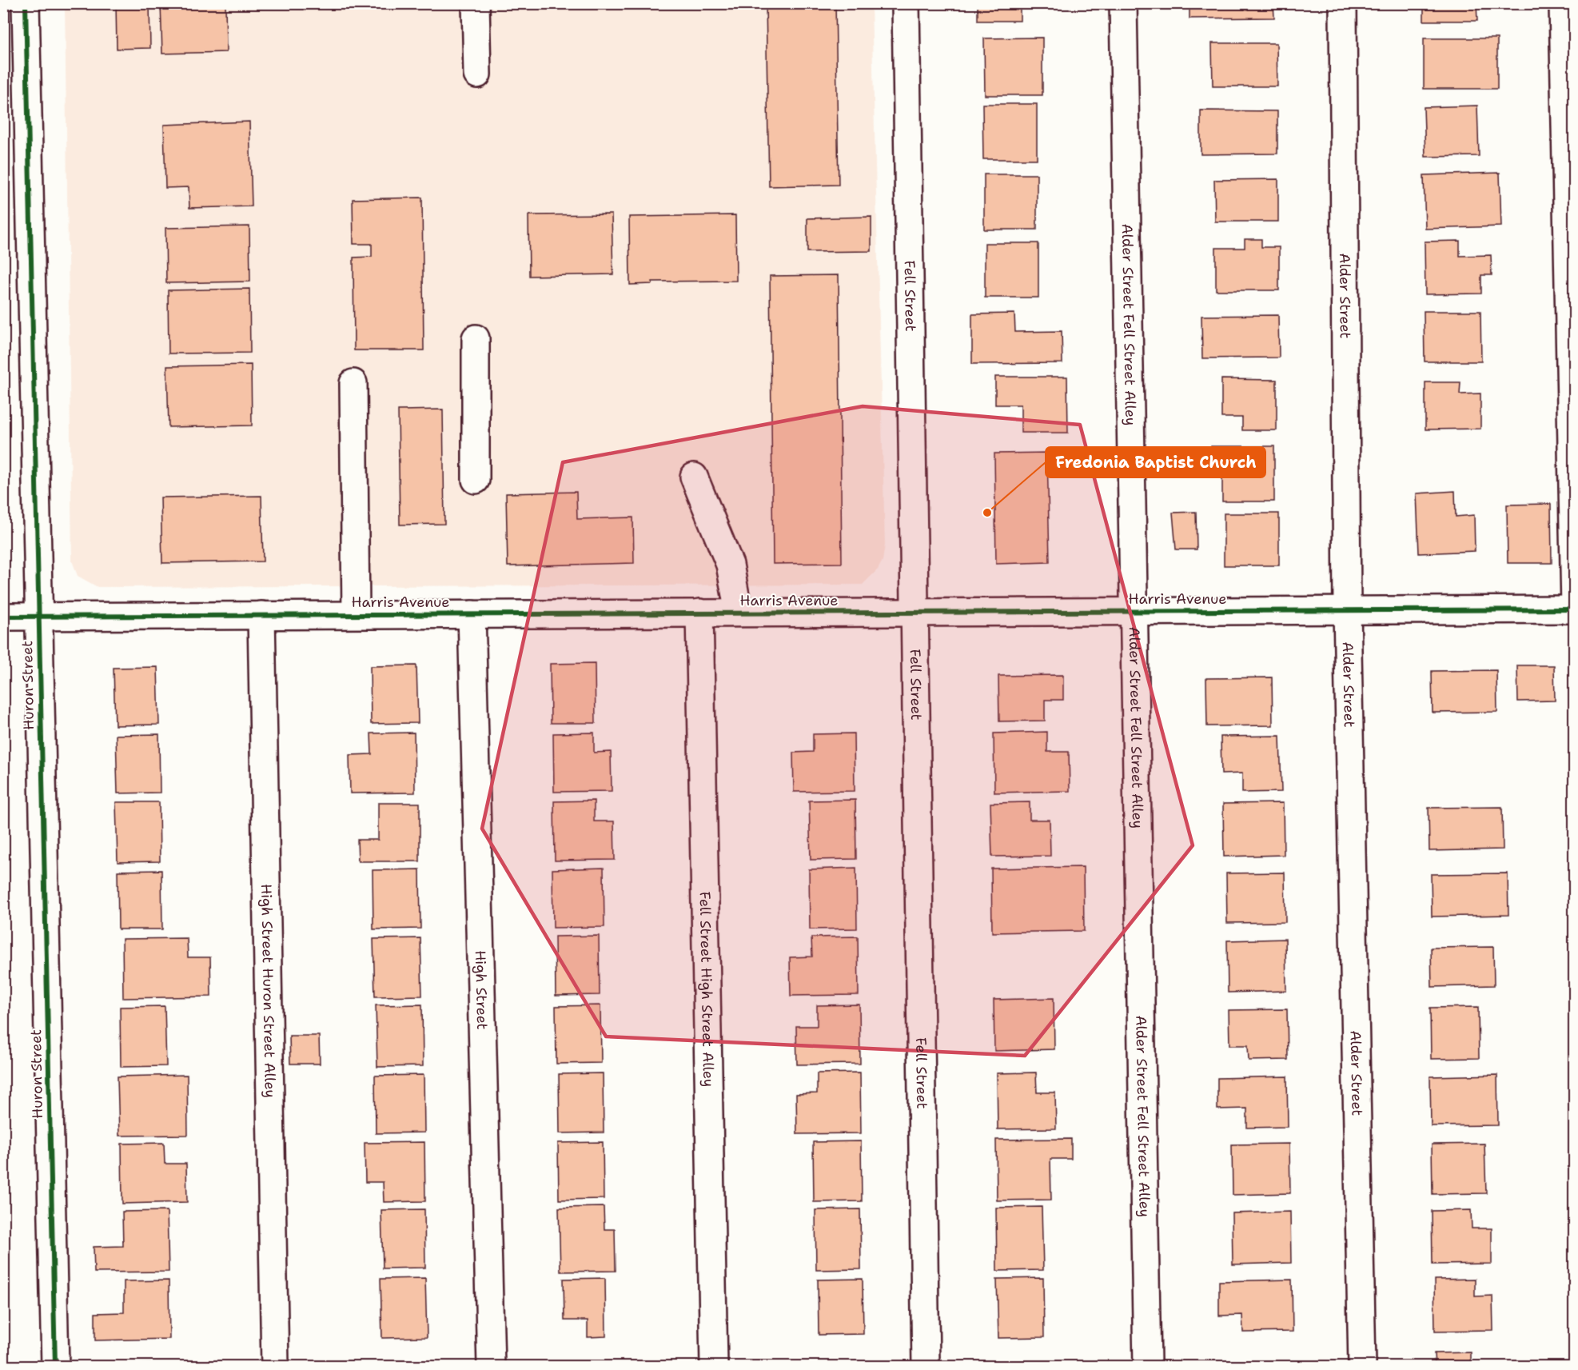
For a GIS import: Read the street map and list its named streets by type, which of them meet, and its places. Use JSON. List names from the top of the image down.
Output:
{
  "streets": {
    "street": [
      "Fell Street",
      "Alder Street",
      "Alder Street Fell Street Alley",
      "Harris Avenue",
      "Huron Street",
      "Fell Street High Street Alley",
      "High Street",
      "High Street Huron Street Alley"
    ]
  },
  "crossings": [
    ["Fell Street", "Harris Avenue"],
    ["Alder Street", "Harris Avenue"],
    ["Alder Street Fell Street Alley", "Harris Avenue"],
    ["Harris Avenue", "Huron Street"],
    ["Harris Avenue", "Fell Street High Street Alley"],
    ["Harris Avenue", "High Street"],
    ["Harris Avenue", "High Street Huron Street Alley"]
  ],
  "places": ["Fredonia Baptist Church"]
}
